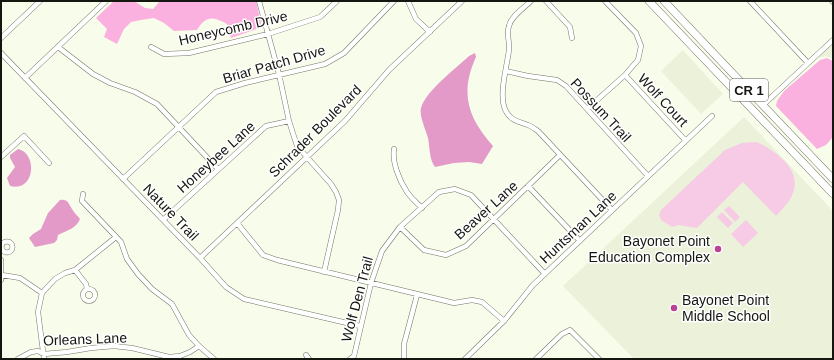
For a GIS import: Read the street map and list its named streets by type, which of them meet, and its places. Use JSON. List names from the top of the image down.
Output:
{
  "streets": {
    "main road": ["CR 1"],
    "street": [
      "Honeycomb Drive",
      "Briar Patch Drive",
      "Wolf Court",
      "Possum Trail",
      "Schrader Boulevard",
      "Honeybee Lane",
      "Beaver Lane",
      "Nature Trail",
      "Huntsman Lane",
      "Wolf Den Trail",
      "Orleans Lane"
    ]
  },
  "crossings": [
    ["Briar Patch Drive", "Nature Trail"],
    ["Wolf Court", "Huntsman Lane"],
    ["Possum Trail", "Huntsman Lane"],
    ["Schrader Boulevard", "Nature Trail"],
    ["Honeybee Lane", "Nature Trail"],
    ["Beaver Lane", "Wolf Den Trail"],
    ["Nature Trail", "Wolf Den Trail"],
    ["Huntsman Lane", "Wolf Den Trail"]
  ],
  "places": ["Bayonet Point Education Complex", "Bayonet Point Middle School"]
}
